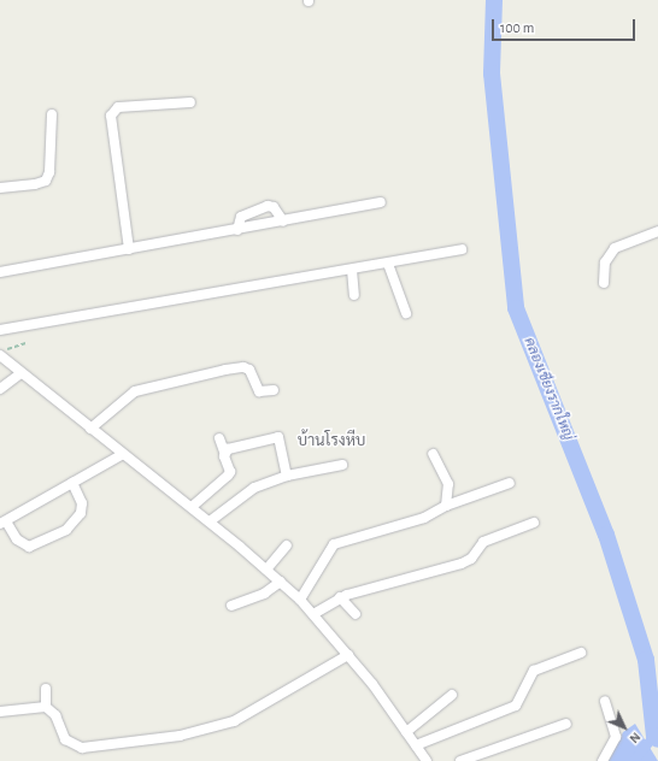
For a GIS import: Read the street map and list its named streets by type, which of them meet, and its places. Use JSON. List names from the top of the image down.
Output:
{
  "districts": ["บ้านโรงหีบ"],
  "water": ["คลองเชียงรากใหญ่"],
  "scale_bar": "100 m",
  "north": "bottom right"
}
